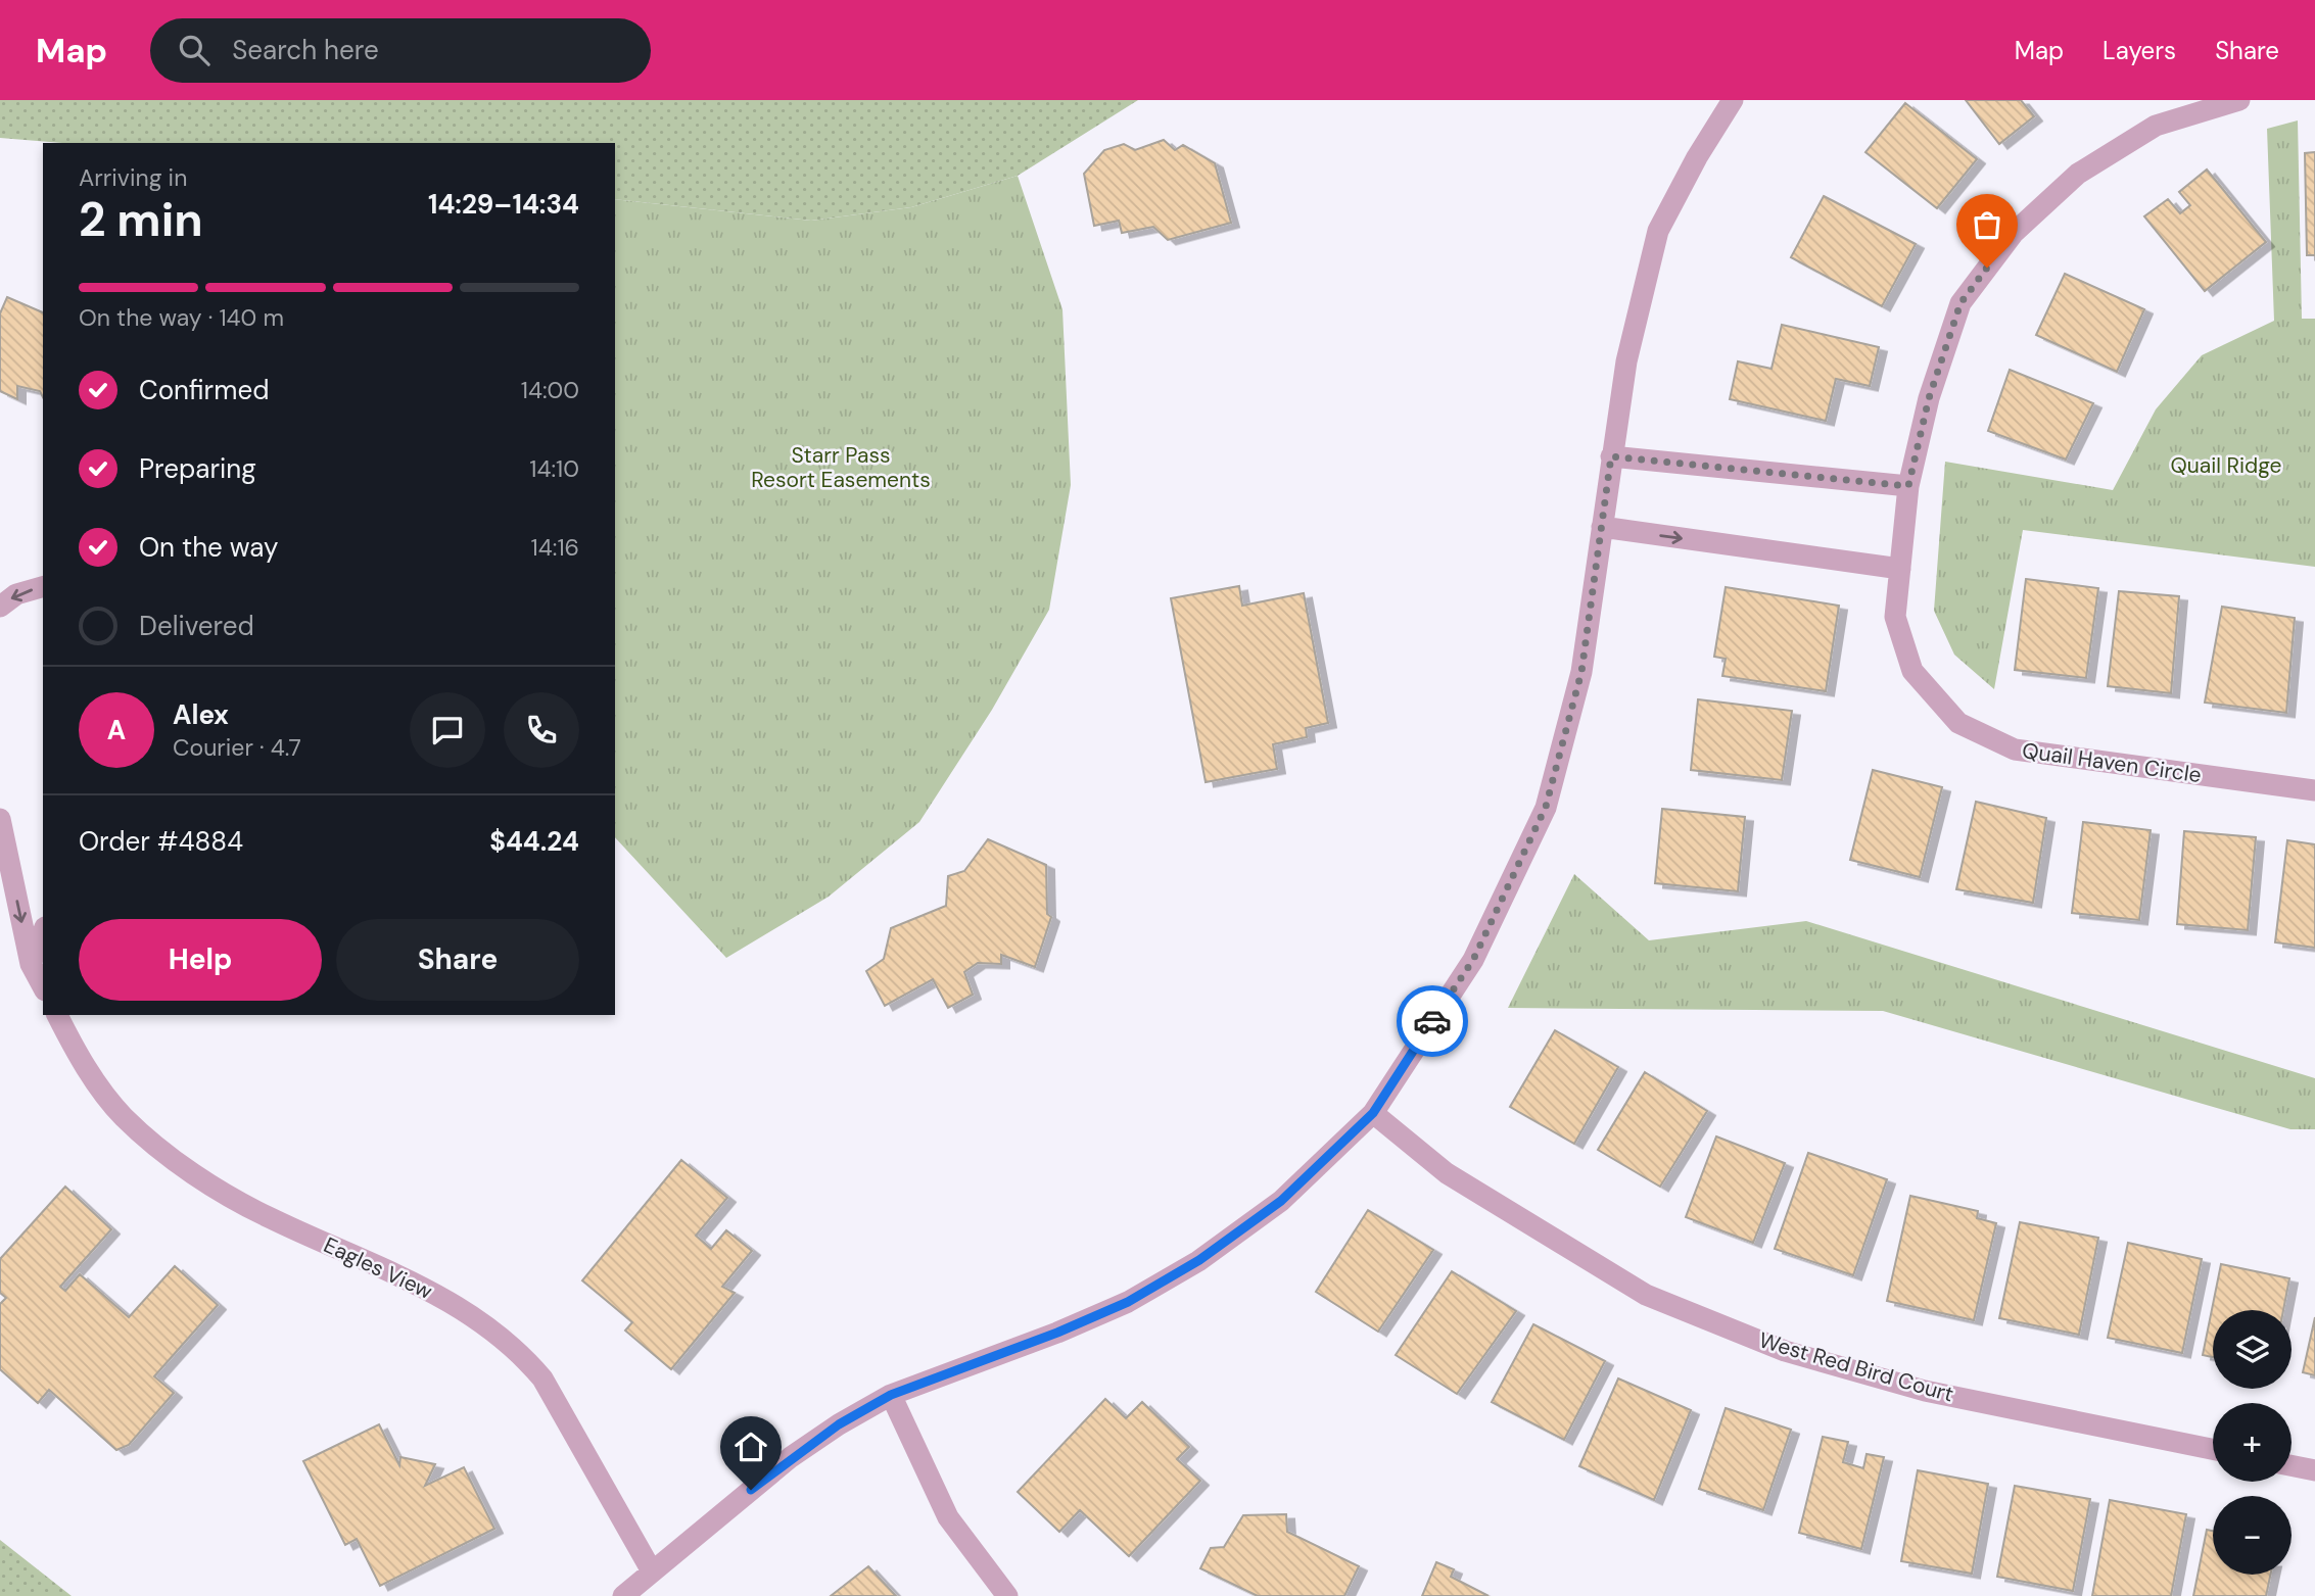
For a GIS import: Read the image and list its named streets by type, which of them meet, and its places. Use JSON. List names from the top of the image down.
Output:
{
  "streets": {
    "street": ["Quail Haven Circle", "Eagles View", "West Red Bird Court"]
  },
  "parks": ["Starr Pass Resort Easements", "Quail Ridge"],
  "page": {
    "header": "Map",
    "search": "Search here",
    "nav": ["Map", "Layers", "Share"],
    "heading": ["2 min", "Arriving in", "14:29–14:34"],
    "panel": [
      "Alex",
      "Courier · 4.7",
      "Order #4884",
      "$44.24"
    ],
    "bar": "On the way · 140 m",
    "list": [
      ["Confirmed", "14:00"],
      ["Preparing", "14:10"],
      ["On the way", "14:16"],
      "Delivered"
    ],
    "round": "A",
    "buttons": ["Help", "Share"],
    "map_buttons": ["+", "−"]
  }
}
